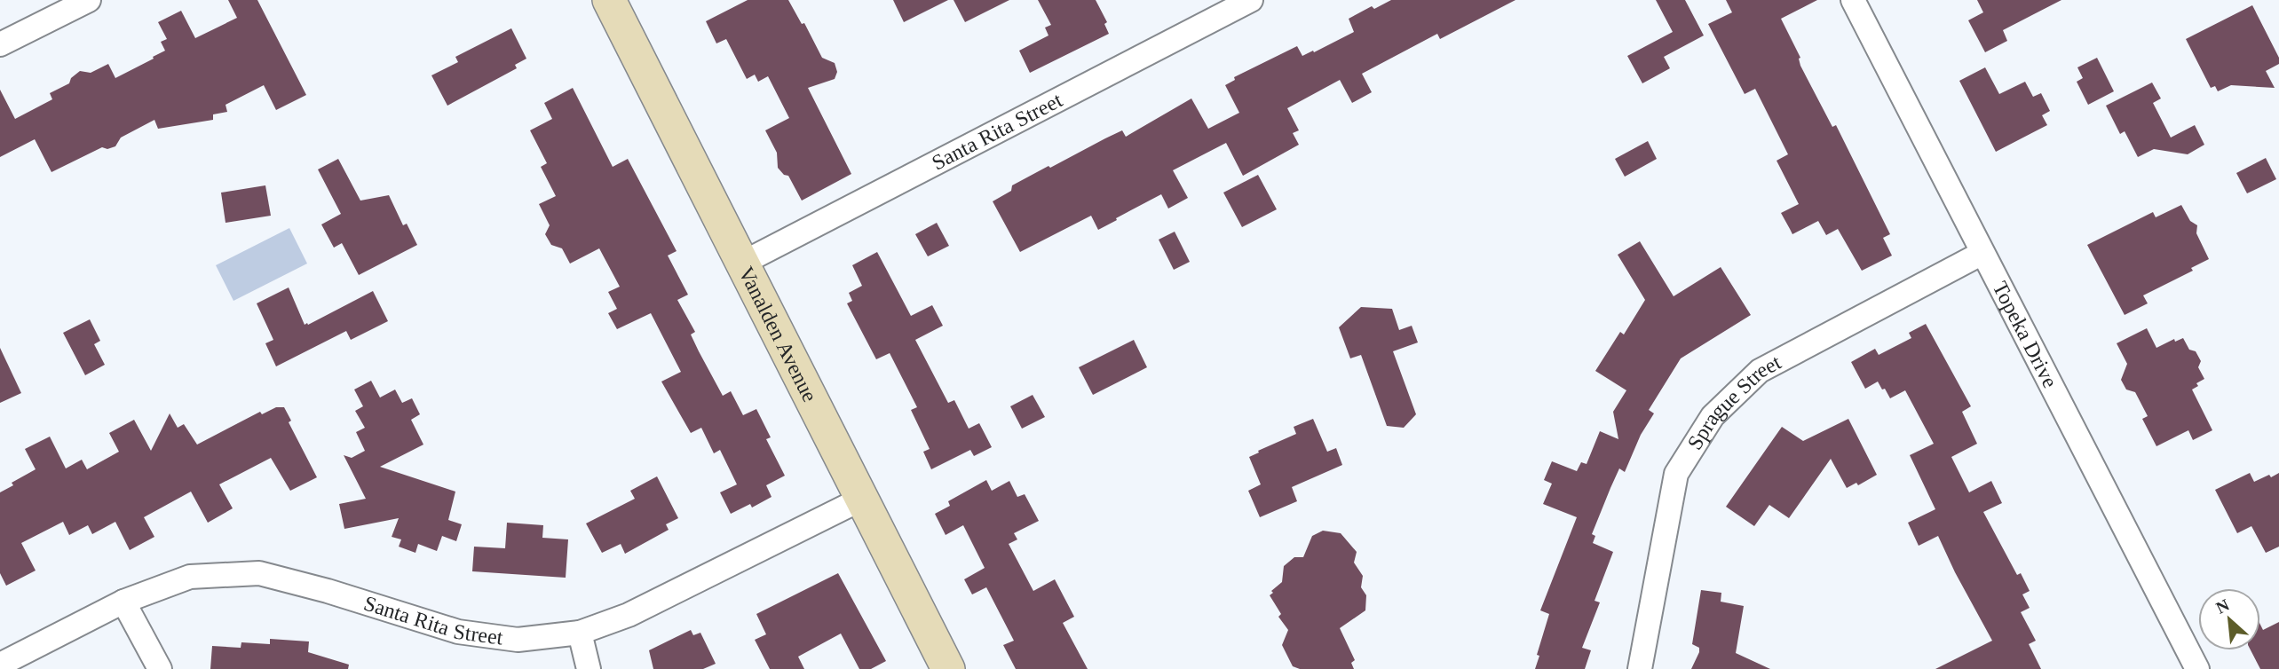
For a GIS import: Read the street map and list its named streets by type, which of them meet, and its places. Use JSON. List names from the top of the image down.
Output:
{
  "streets": {
    "main road": ["Vanalden Avenue"],
    "street": ["Santa Rita Street", "Topeka Drive", "Sprague Street"]
  },
  "crossings": [
    ["Santa Rita Street", "Vanalden Avenue"],
    ["Topeka Drive", "Sprague Street"]
  ],
  "north": "top left"
}
